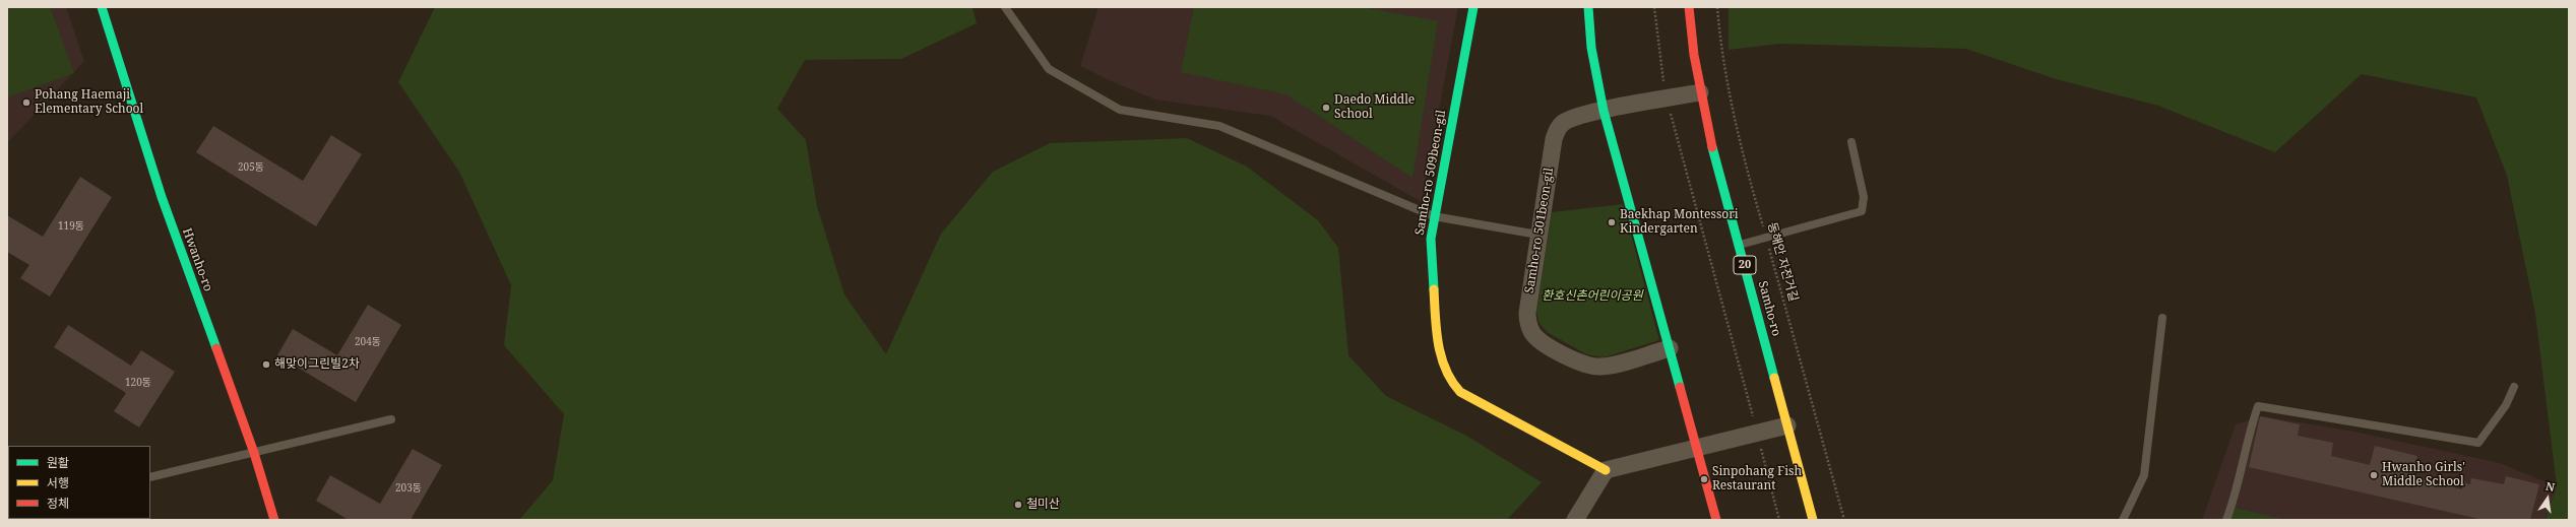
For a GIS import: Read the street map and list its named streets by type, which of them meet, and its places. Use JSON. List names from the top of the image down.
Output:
{
  "streets": {
    "street": [
      "Samho-ro 509beon-gil",
      "Samho-ro 501beon-gil",
      "Hwanho-ro",
      "20",
      "Samho-ro"
    ],
    "path": ["동해안 자전거길"]
  },
  "crossings": [
    ["Samho-ro 501beon-gil", "Samho-ro"]
  ],
  "parks": ["환호신촌어린이공원"],
  "places": [
    "Pohang Haemaji Elementary School",
    "Daedo Middle School",
    "Baekhap Montessori Kindergarten",
    "해맞이그린빌2차",
    "Hwanho Girls' Middle School",
    "Sinpohang Fish Restaurant",
    "철미산"
  ],
  "house_numbers": [
    "205동",
    "119동",
    "204동",
    "120동",
    "203동"
  ],
  "legend": ["원활", "서행", "정체"],
  "north": "top"
}
